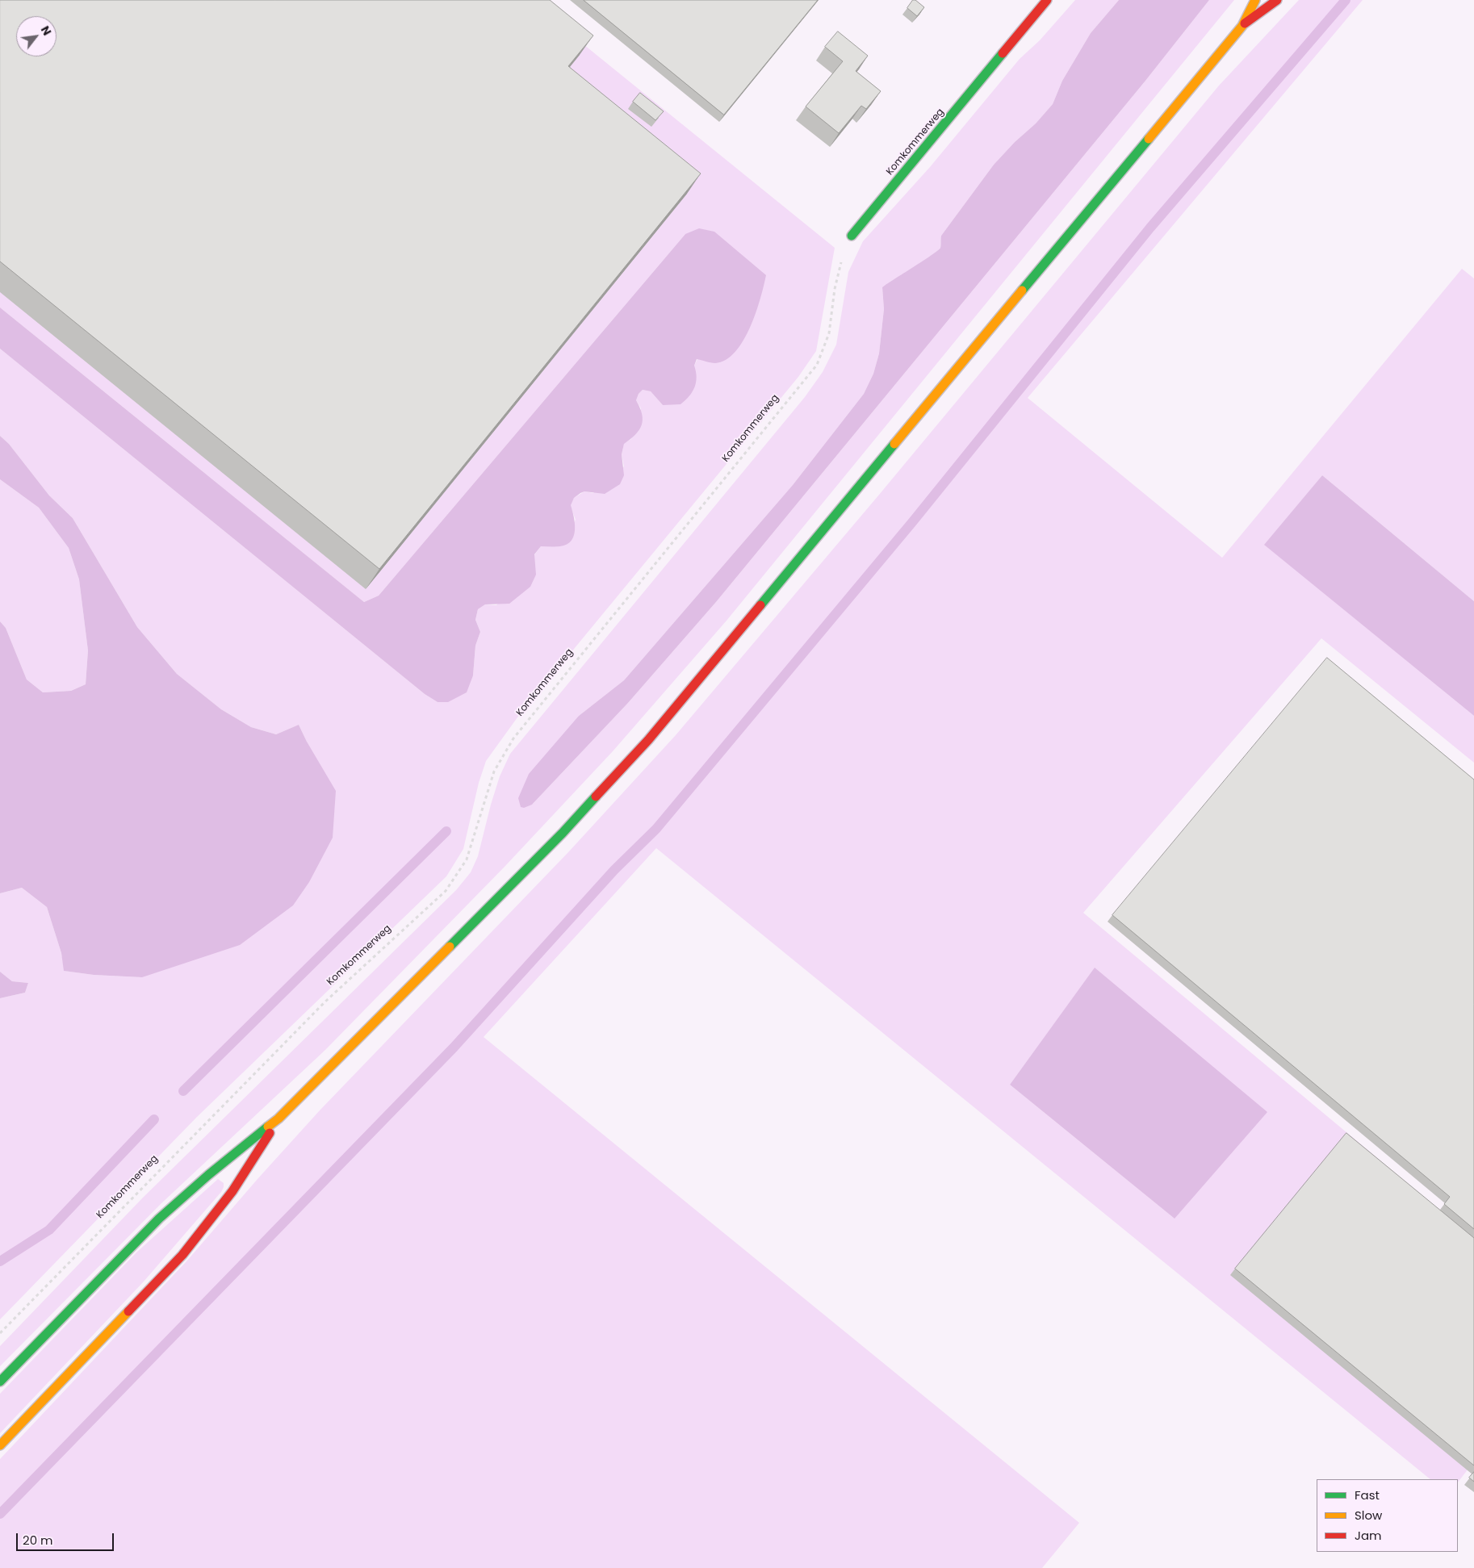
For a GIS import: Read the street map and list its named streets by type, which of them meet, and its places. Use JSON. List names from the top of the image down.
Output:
{
  "streets": {
    "main road": ["Komkommerweg"]
  },
  "legend": ["Fast", "Slow", "Jam"],
  "scale_bar": "20 m",
  "north": "top right"
}
